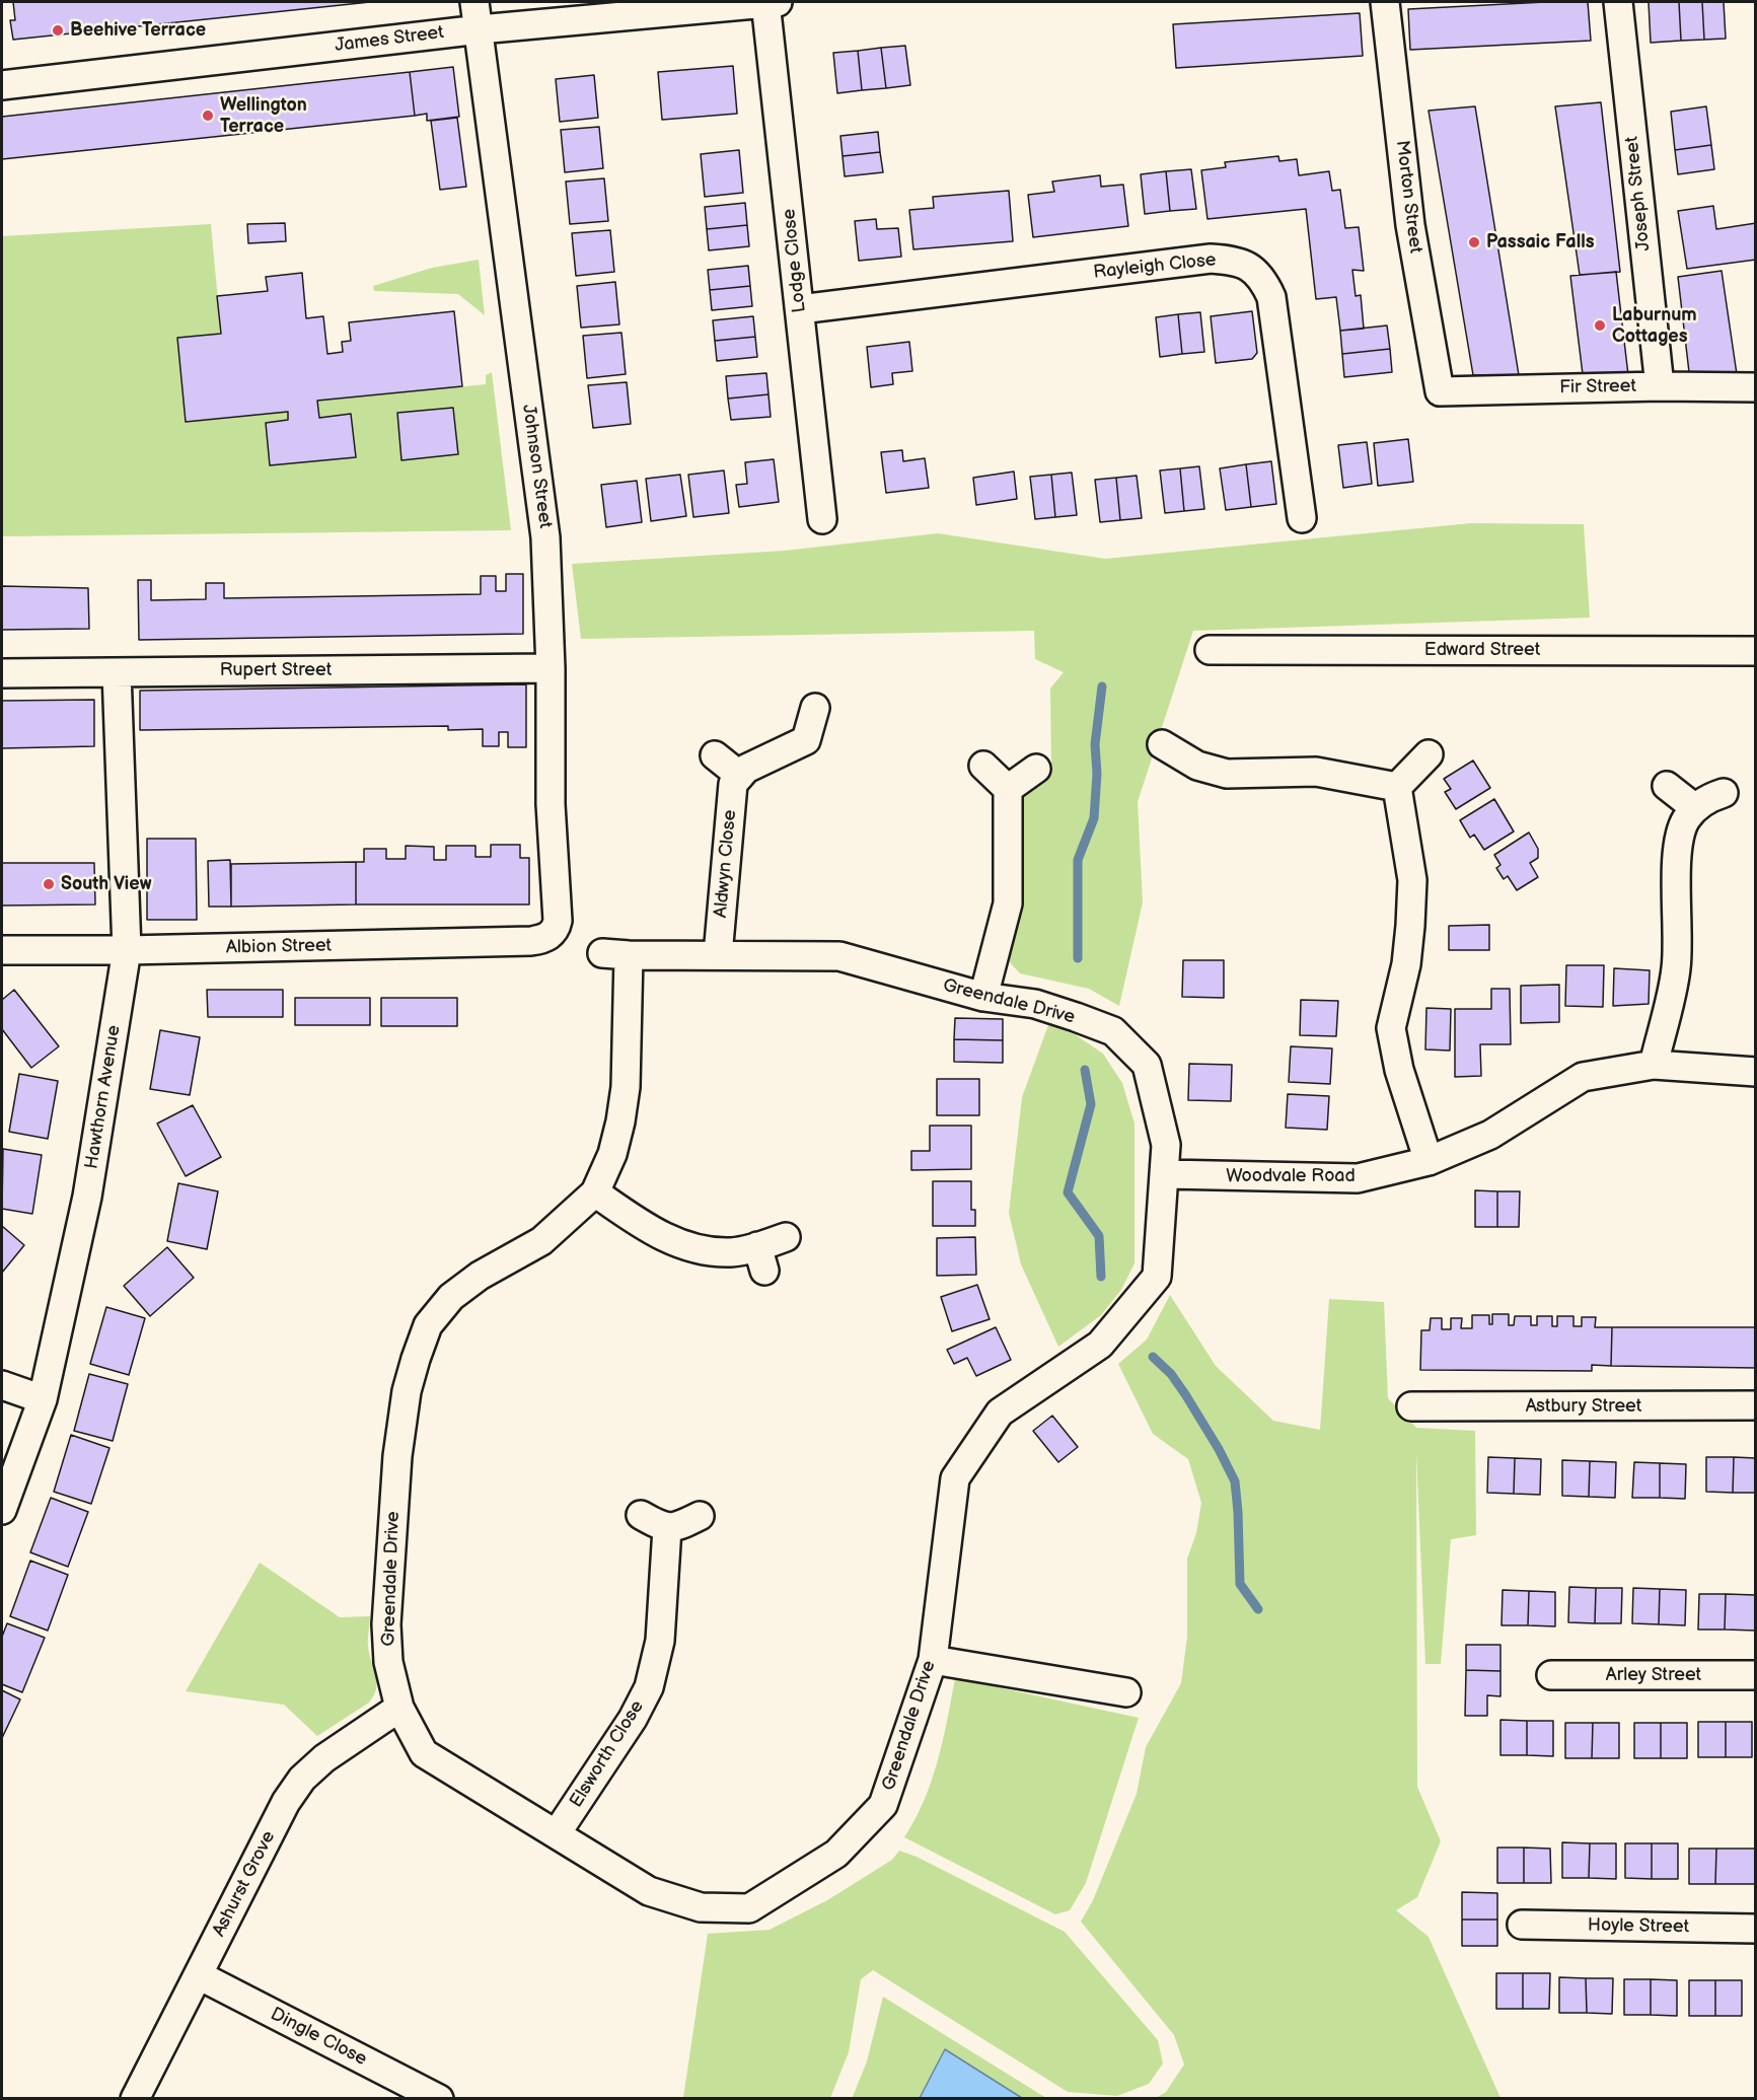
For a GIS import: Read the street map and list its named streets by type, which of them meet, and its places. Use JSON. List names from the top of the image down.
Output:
{
  "streets": {
    "street": [
      "James Street",
      "Joseph Street",
      "Morton Street",
      "Lodge Close",
      "Rayleigh Close",
      "Fir Street",
      "Johnson Street",
      "Edward Street",
      "Rupert Street",
      "Aldwyn Close",
      "Albion Street",
      "Greendale Drive",
      "Hawthorn Avenue",
      "Woodvale Road",
      "Astbury Street",
      "Arley Street",
      "Elsworth Close",
      "Ashurst Grove",
      "Hoyle Street",
      "Dingle Close"
    ]
  },
  "crossings": [
    ["James Street", "Lodge Close"],
    ["James Street", "Johnson Street"],
    ["Joseph Street", "Fir Street"],
    ["Morton Street", "Fir Street"],
    ["Lodge Close", "Rayleigh Close"],
    ["Johnson Street", "Rupert Street"],
    ["Johnson Street", "Albion Street"],
    ["Rupert Street", "Hawthorn Avenue"],
    ["Aldwyn Close", "Greendale Drive"],
    ["Albion Street", "Hawthorn Avenue"],
    ["Greendale Drive", "Woodvale Road"],
    ["Greendale Drive", "Elsworth Close"],
    ["Greendale Drive", "Ashurst Grove"],
    ["Ashurst Grove", "Dingle Close"]
  ],
  "places": [
    "Beehive Terrace",
    "Wellington Terrace",
    "Passaic Falls",
    "Laburnum Cottages",
    "South View"
  ]
}
